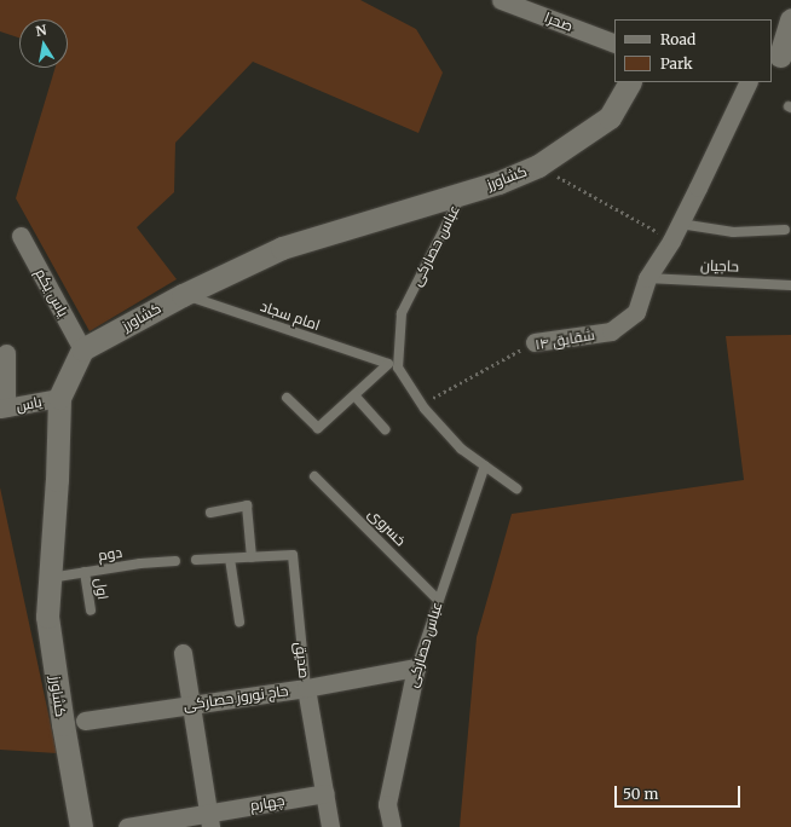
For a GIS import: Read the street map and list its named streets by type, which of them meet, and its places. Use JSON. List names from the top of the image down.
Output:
{
  "streets": {
    "street": [
      "صحرا",
      "کشاورز",
      "عباس حصارکی",
      "یاس یکم",
      "شقایق ۱۴",
      "یاس",
      "صدیق",
      "حاج نوروز حصارکی",
      "چهارم"
    ],
    "lane": [
      "حاجیان",
      "امام سجاد",
      "خسروی",
      "دوم",
      "اول"
    ]
  },
  "crossings": [
    ["کشاورز", "عباس حصارکی"],
    ["کشاورز", "یاس یکم"],
    ["کشاورز", "امام سجاد"],
    ["کشاورز", "یاس"],
    ["کشاورز", "دوم"],
    ["عباس حصارکی", "شقایق ۱۴"],
    ["عباس حصارکی", "خسروی"],
    ["عباس حصارکی", "حاج نوروز حصارکی"],
    ["حاجیان", "شقایق ۱۴"],
    ["دوم", "اول"],
    ["صدیق", "حاج نوروز حصارکی"],
    ["صدیق", "چهارم"]
  ],
  "legend": ["Road", "Park"],
  "scale_bar": "50 m",
  "north": "top"
}
